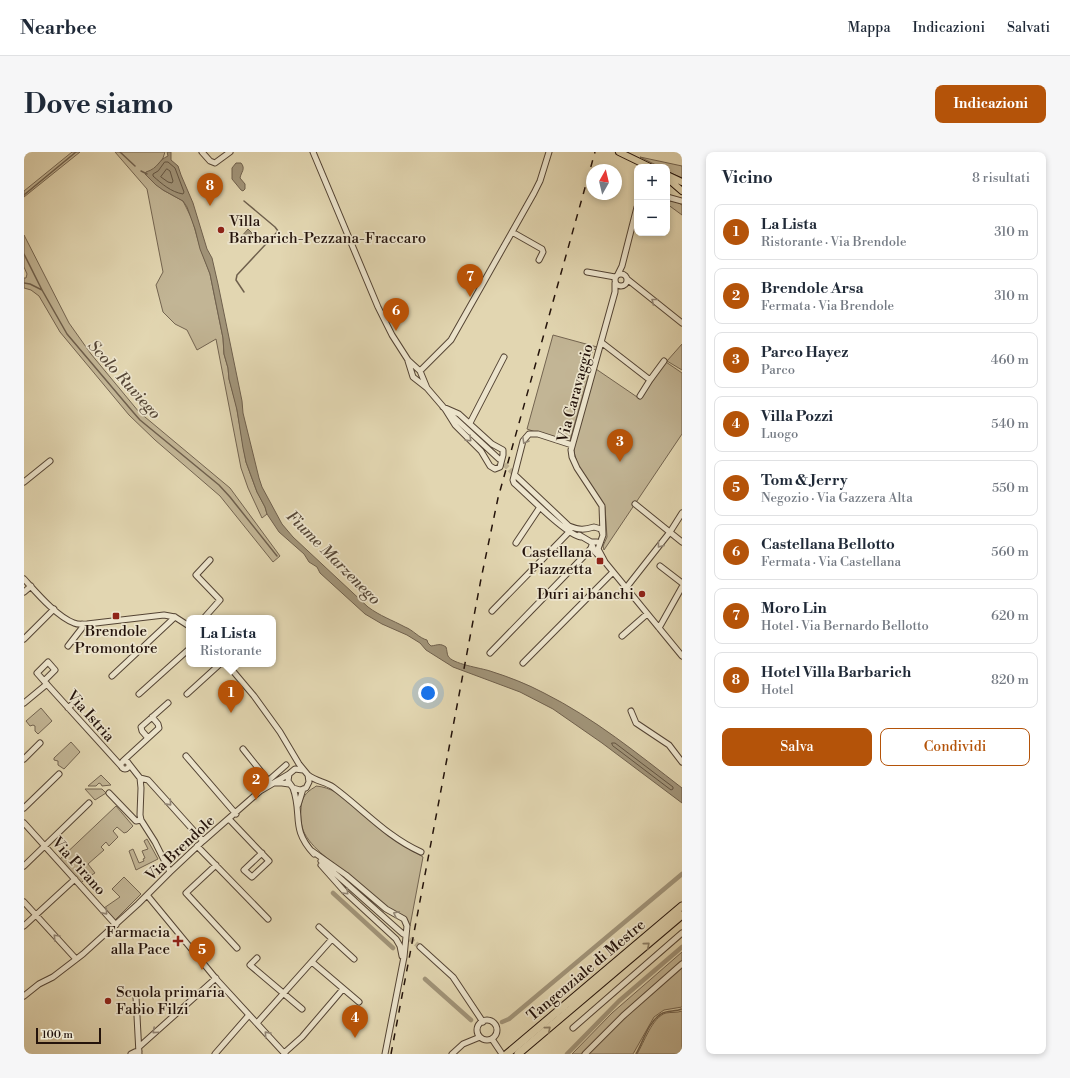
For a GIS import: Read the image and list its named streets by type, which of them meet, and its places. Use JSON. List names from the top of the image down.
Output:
{
  "streets": {
    "highway": ["Tangenziale di Mestre"],
    "street": [
      "Via Caravaggio",
      "Via Istria",
      "Via Brendole",
      "Via Pirano"
    ]
  },
  "crossings": [
    ["Via Brendole", "Via Pirano"]
  ],
  "one_way": ["Via Pirano"],
  "water": ["Scolo Ruviego", "Fiume Marzenego"],
  "places": {
    "other": ["Villa Barbarich-Pezzana-Fraccaro", "Duri ai banchi", "Scuola primaria Fabio Filzi"],
    "transit": ["Castellana Piazzetta", "Brendole Promontore"],
    "health": ["Farmacia alla Pace"]
  },
  "scale_bar": "100 m",
  "north": "top",
  "page": {
    "header": "Nearbee",
    "nav": ["Mappa", "Indicazioni", "Salvati"],
    "buttons": [
      "Indicazioni",
      ["Salva", "Condividi"]
    ],
    "title": "Dove siamo",
    "heading": ["Vicino", "8 risultati"],
    "map_buttons": ["+", "−"],
    "pins": [
      "8",
      "7",
      "6",
      "3",
      "1",
      "2",
      "5",
      "4"
    ],
    "list": [
      {
        "mark": "1",
        "name": "La Lista",
        "note": "Ristorante · Via Brendole",
        "value": "310 m"
      },
      {
        "mark": "2",
        "name": "Brendole Arsa",
        "note": "Fermata · Via Brendole",
        "value": "310 m"
      },
      {
        "mark": "3",
        "name": "Parco Hayez",
        "note": "Parco",
        "value": "460 m"
      },
      {
        "mark": "4",
        "name": "Villa Pozzi",
        "note": "Luogo",
        "value": "540 m"
      },
      {
        "mark": "5",
        "name": "Tom & Jerry",
        "note": "Negozio · Via Gazzera Alta",
        "value": "550 m"
      },
      {
        "mark": "6",
        "name": "Castellana Bellotto",
        "note": "Fermata · Via Castellana",
        "value": "560 m"
      },
      {
        "mark": "7",
        "name": "Moro Lin",
        "note": "Hotel · Via Bernardo Bellotto",
        "value": "620 m"
      },
      {
        "mark": "8",
        "name": "Hotel Villa Barbarich",
        "note": "Hotel",
        "value": "820 m"
      }
    ],
    "popup": ["La Lista", "Ristorante"],
    "scale": "100 m"
  }
}
